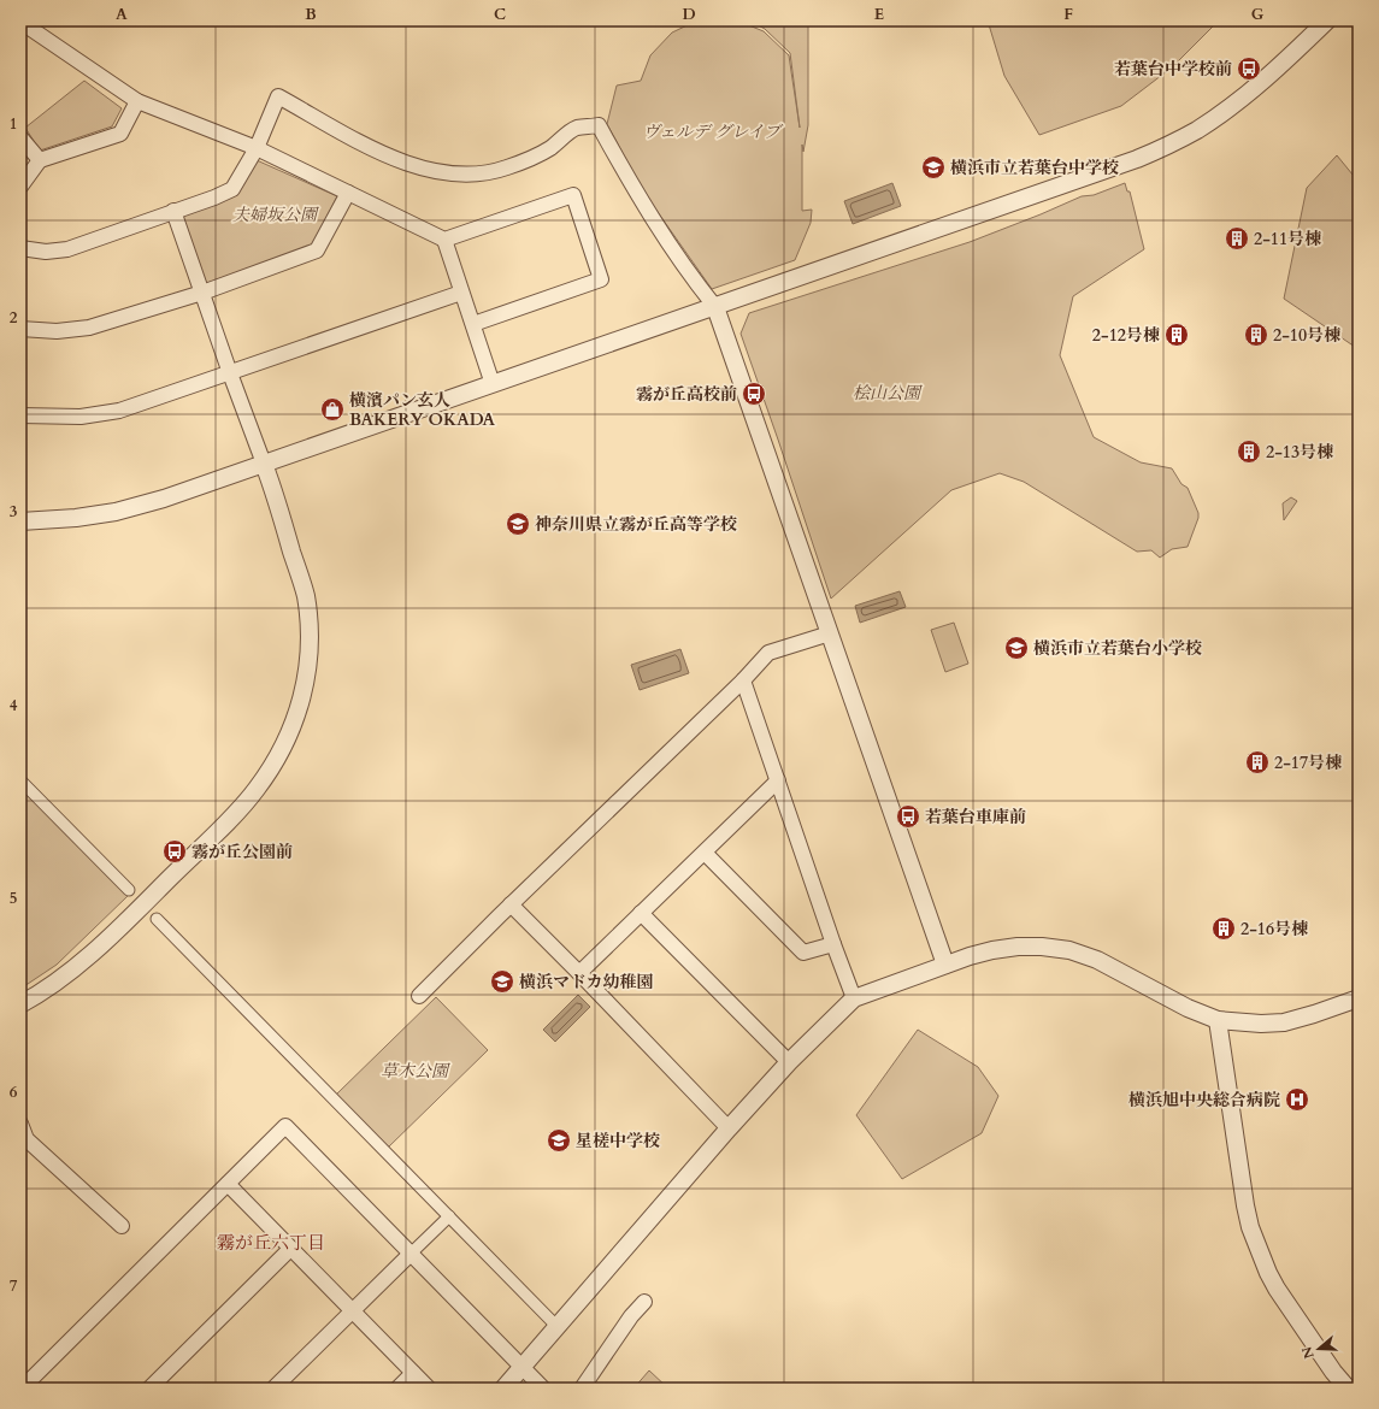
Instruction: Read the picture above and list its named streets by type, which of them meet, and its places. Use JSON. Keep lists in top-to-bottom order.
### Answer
{
  "districts": ["霧が丘六丁目"],
  "parks": [
    "ヴェルデ グレイブ",
    "夫婦坂公園",
    "桧山公園",
    "草木公園"
  ],
  "places": {
    "bus stop": [
      "若葉台中学校前",
      "霧が丘高校前",
      "若葉台車庫前",
      "霧が丘公園前"
    ],
    "school or university": [
      "横浜市立若葉台中学校",
      "神奈川県立霧が丘高等学校",
      "横浜市立若葉台小学校",
      "横浜マドカ幼稚園",
      "星槎中学校"
    ],
    "building": [
      "2-11号棟",
      "2-12号棟",
      "2-10号棟",
      "2-13号棟",
      "2-17号棟",
      "2-16号棟"
    ],
    "shop": ["横濱パン玄人 BAKERY OKADA"],
    "hospital": ["横浜旭中央総合病院"]
  },
  "north": "left",
  "grid": {
    "columns": [
      "A",
      "B",
      "C",
      "D",
      "E",
      "F",
      "G"
    ],
    "rows": [
      "1",
      "2",
      "3",
      "4",
      "5",
      "6",
      "7"
    ]
  }
}
